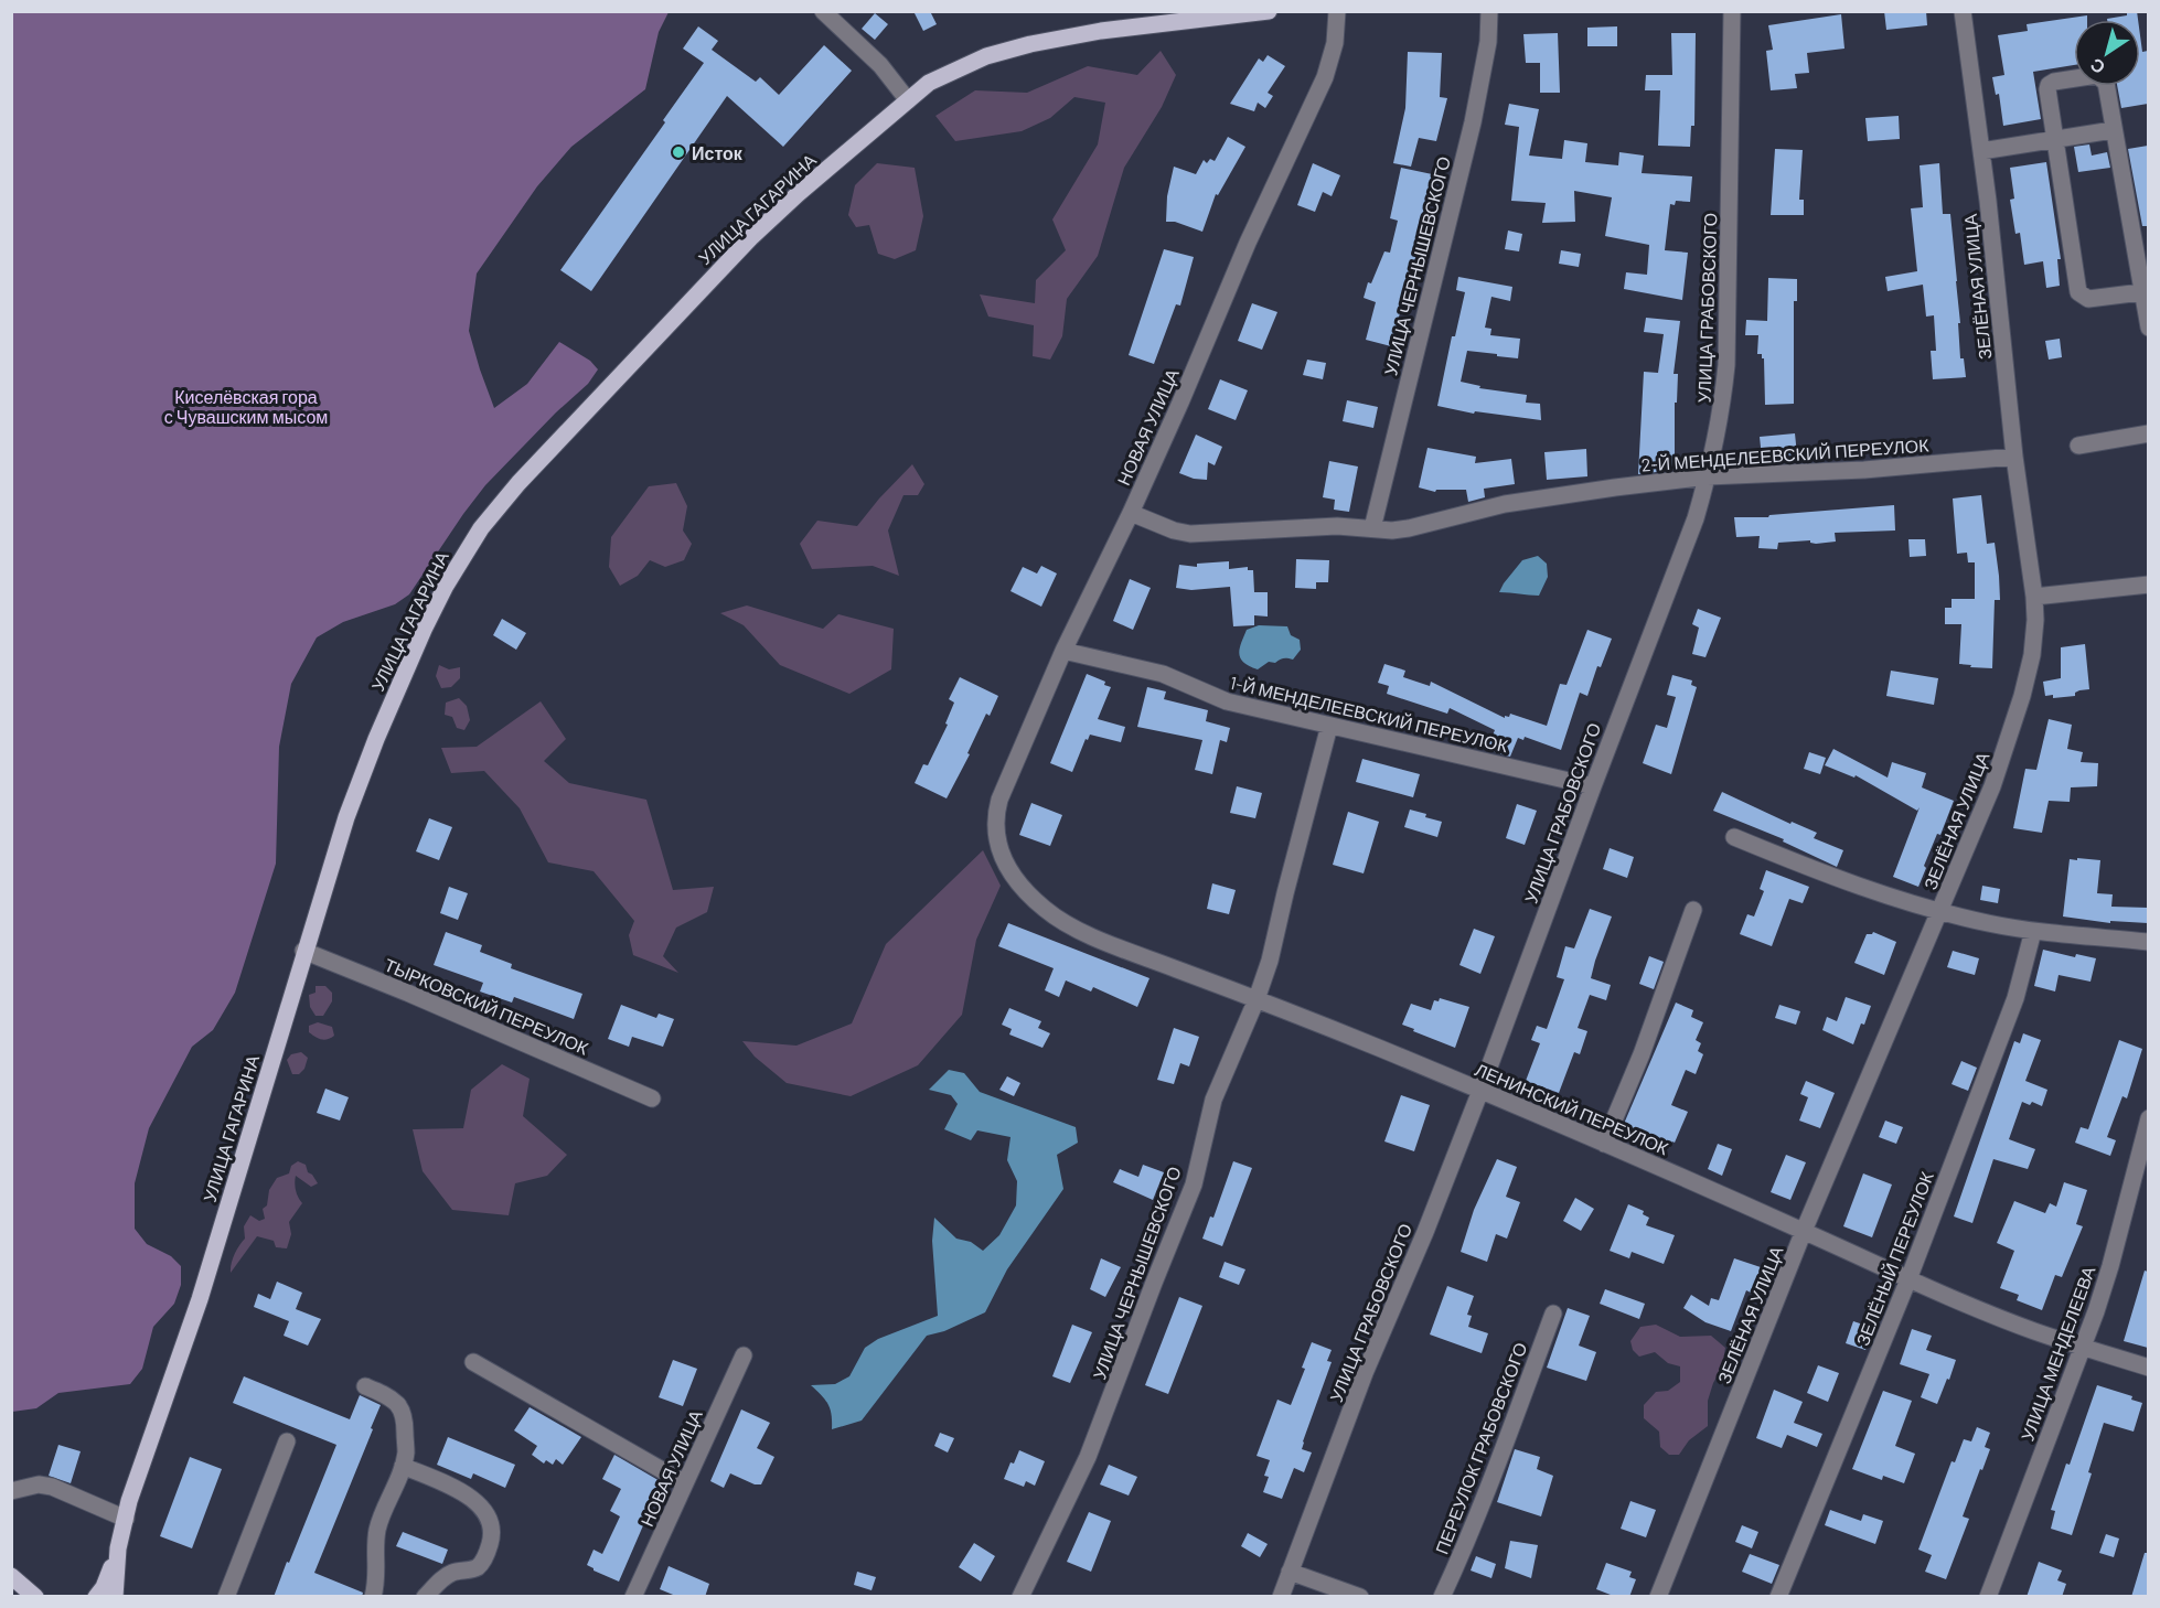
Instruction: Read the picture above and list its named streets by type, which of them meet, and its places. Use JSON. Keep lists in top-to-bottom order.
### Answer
{
  "streets": {
    "main road": ["УЛИЦА ГАГАРИНА"],
    "street": [
      "УЛИЦА ЧЕРНЫШЕВСКОГО",
      "ЗЕЛЁНАЯ УЛИЦА",
      "УЛИЦА ГРАБОВСКОГО",
      "НОВАЯ УЛИЦА",
      "2-Й МЕНДЕЛЕЕВСКИЙ ПЕРЕУЛОК",
      "1-Й МЕНДЕЛЕЕВСКИЙ ПЕРЕУЛОК",
      "ТЫРКОВСКИЙ ПЕРЕУЛОК",
      "ЛЕНИНСКИЙ ПЕРЕУЛОК",
      "ЗЕЛЁНЫЙ ПЕРЕУЛОК",
      "УЛИЦА МЕНДЕЛЕЕВА",
      "ПЕРЕУЛОК ГРАБОВСКОГО"
    ]
  },
  "crossings": [
    ["УЛИЦА ГАГАРИНА", "ТЫРКОВСКИЙ ПЕРЕУЛОК"],
    ["УЛИЦА ЧЕРНЫШЕВСКОГО", "2-Й МЕНДЕЛЕЕВСКИЙ ПЕРЕУЛОК"],
    ["УЛИЦА ЧЕРНЫШЕВСКОГО", "1-Й МЕНДЕЛЕЕВСКИЙ ПЕРЕУЛОК"],
    ["УЛИЦА ЧЕРНЫШЕВСКОГО", "ЛЕНИНСКИЙ ПЕРЕУЛОК"],
    ["ЗЕЛЁНАЯ УЛИЦА", "2-Й МЕНДЕЛЕЕВСКИЙ ПЕРЕУЛОК"],
    ["ЗЕЛЁНАЯ УЛИЦА", "ЛЕНИНСКИЙ ПЕРЕУЛОК"],
    ["УЛИЦА ГРАБОВСКОГО", "2-Й МЕНДЕЛЕЕВСКИЙ ПЕРЕУЛОК"],
    ["УЛИЦА ГРАБОВСКОГО", "1-Й МЕНДЕЛЕЕВСКИЙ ПЕРЕУЛОК"],
    ["УЛИЦА ГРАБОВСКОГО", "ЛЕНИНСКИЙ ПЕРЕУЛОК"],
    ["НОВАЯ УЛИЦА", "2-Й МЕНДЕЛЕЕВСКИЙ ПЕРЕУЛОК"],
    ["НОВАЯ УЛИЦА", "1-Й МЕНДЕЛЕЕВСКИЙ ПЕРЕУЛОК"],
    ["НОВАЯ УЛИЦА", "ЛЕНИНСКИЙ ПЕРЕУЛОК"],
    ["ЛЕНИНСКИЙ ПЕРЕУЛОК", "ЗЕЛЁНЫЙ ПЕРЕУЛОК"],
    ["ЛЕНИНСКИЙ ПЕРЕУЛОК", "УЛИЦА МЕНДЕЛЕЕВА"]
  ],
  "parks": ["Киселёвская гора с Чувашским мысом"],
  "places": ["Исток"],
  "north": "bottom left"
}
